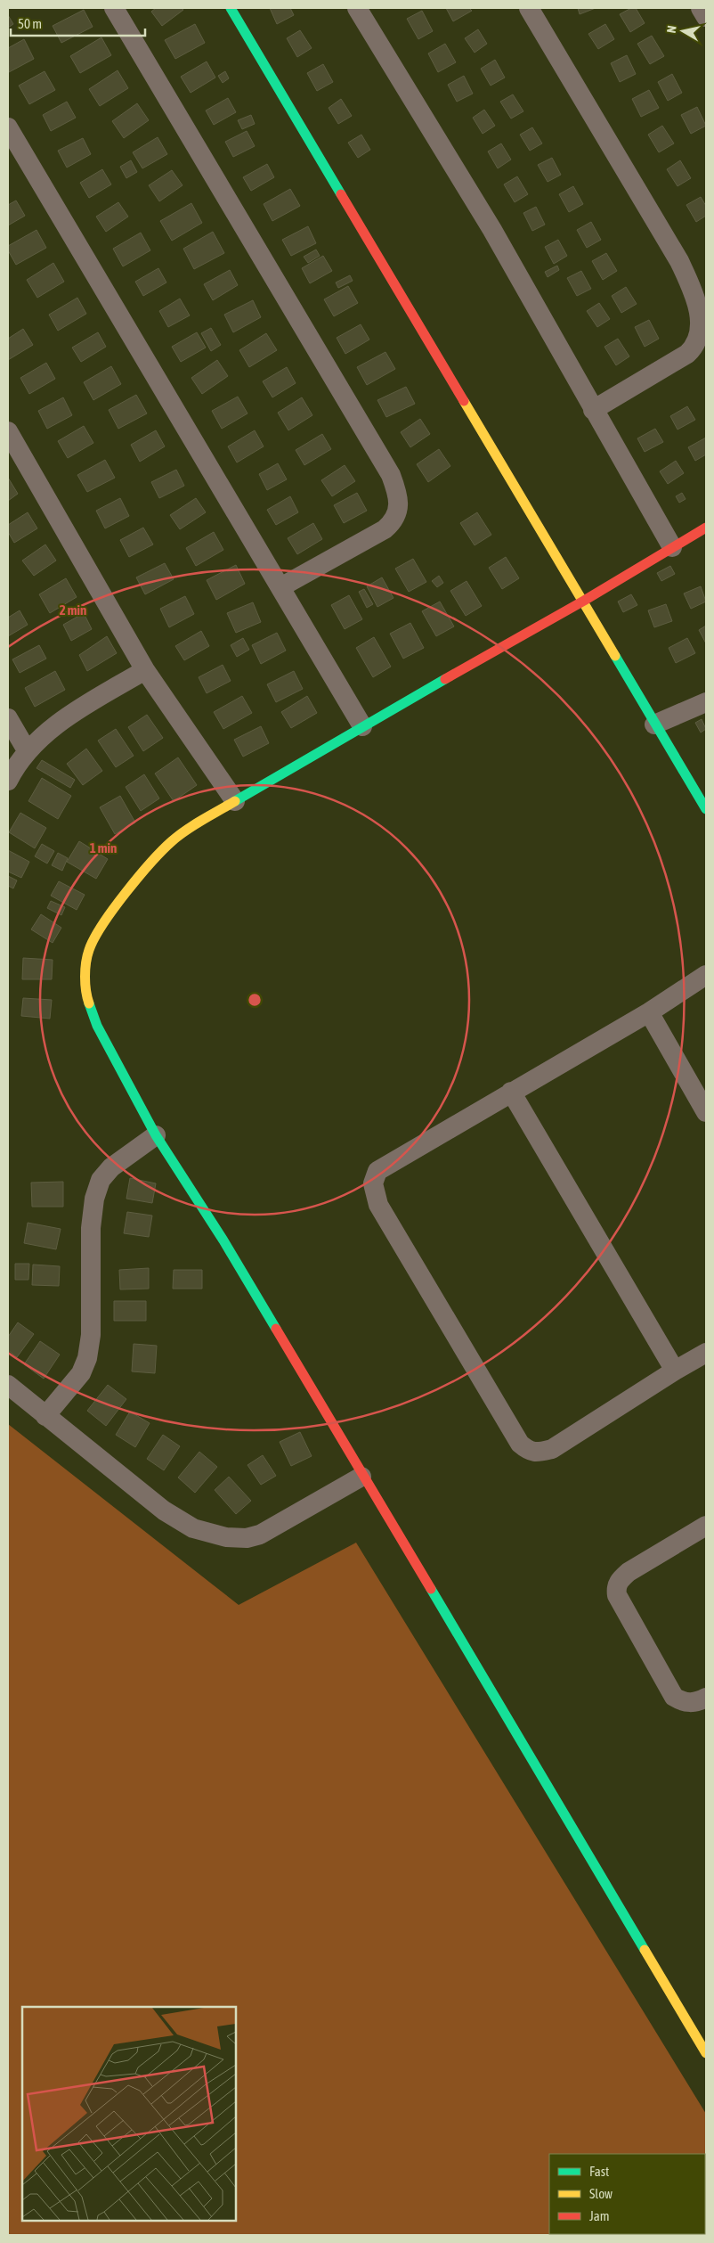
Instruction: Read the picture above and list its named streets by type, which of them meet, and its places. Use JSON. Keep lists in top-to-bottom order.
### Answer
{
  "legend": ["Fast", "Slow", "Jam"],
  "scale_bar": "50 m",
  "north": "left",
  "rings": ["2 min", "1 min"]
}
